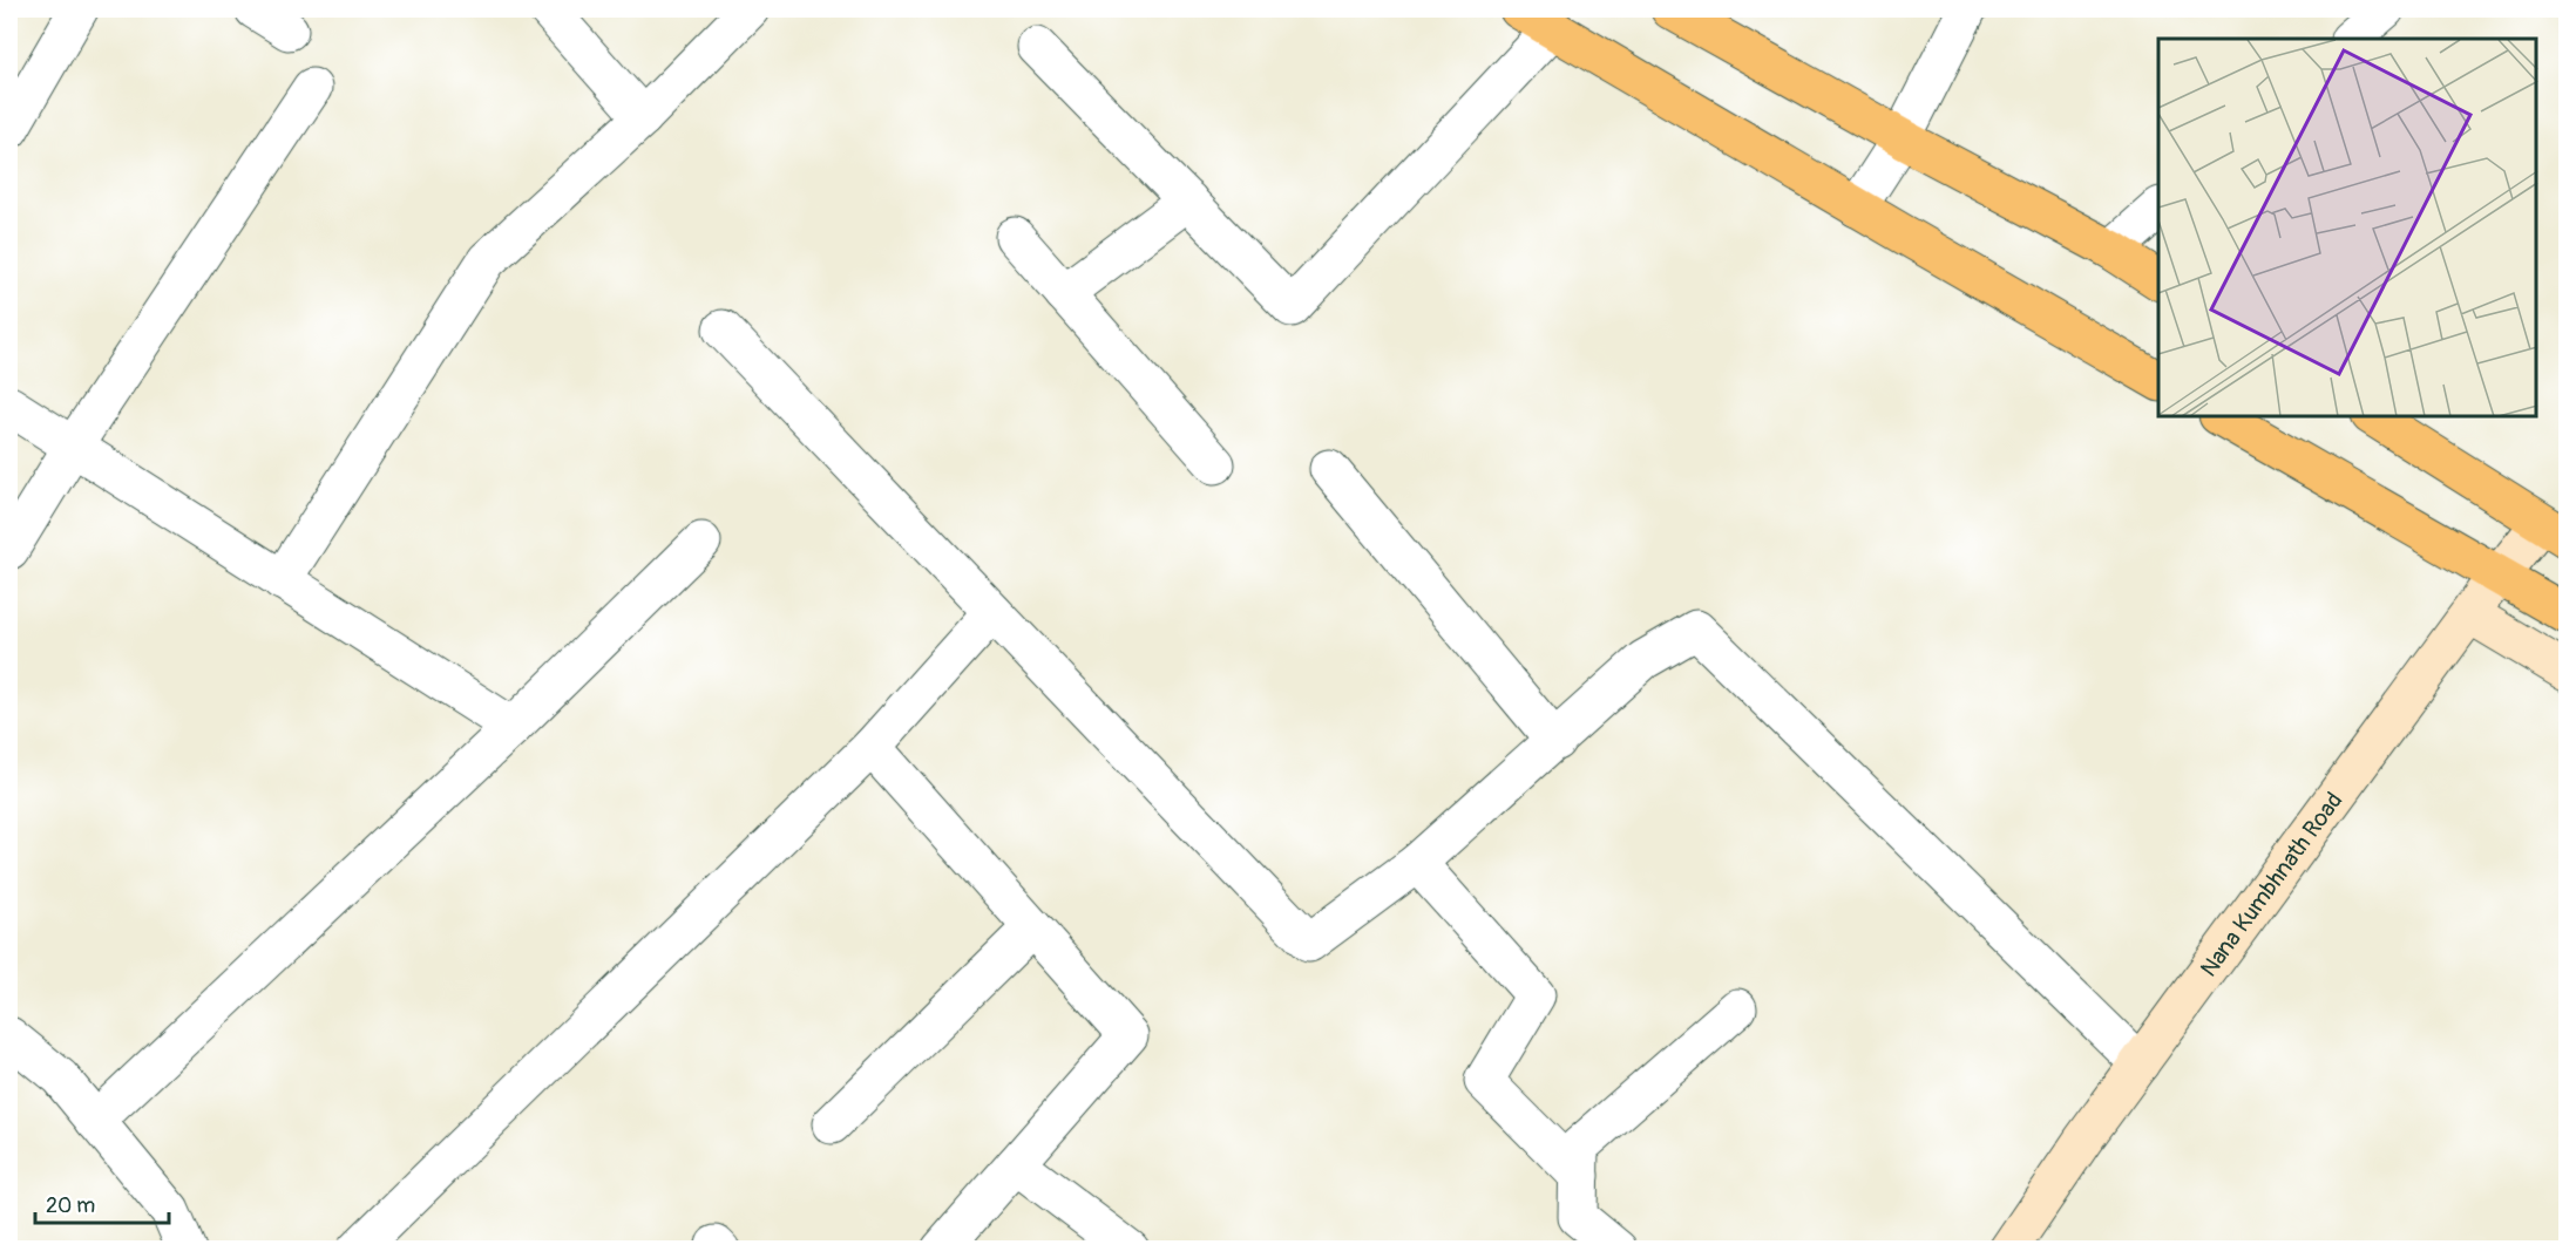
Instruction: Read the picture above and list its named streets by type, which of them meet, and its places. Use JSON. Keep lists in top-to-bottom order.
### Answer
{
  "streets": {
    "main road": ["Nana Kumbhnath Road"]
  },
  "scale_bar": "20 m"
}
